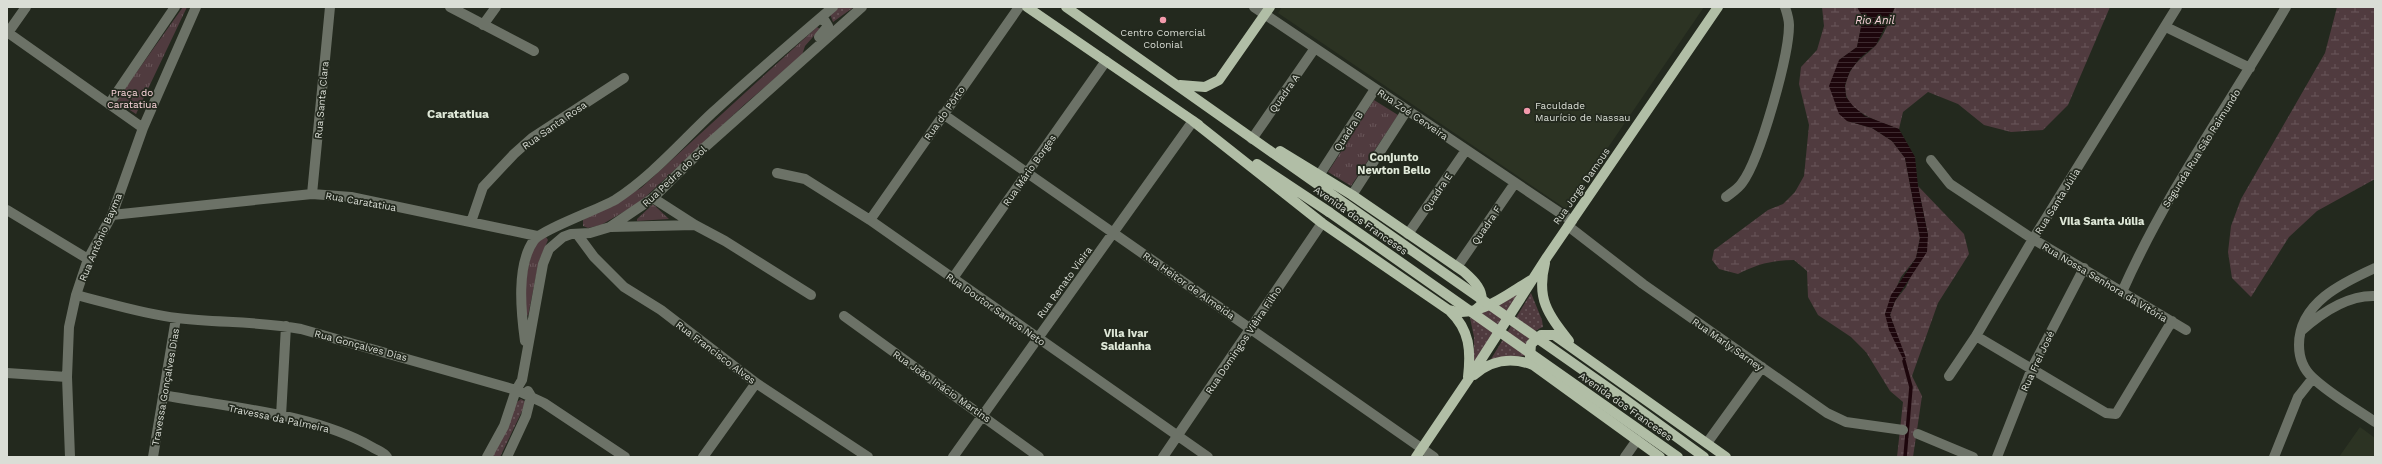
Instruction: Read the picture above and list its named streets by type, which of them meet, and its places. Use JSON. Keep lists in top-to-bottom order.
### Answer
{
  "streets": {
    "main road": ["Rua Jorge Damous", "Avenida dos Franceses"],
    "street": [
      "Quadra A",
      "Rua Santa Clara",
      "Rua do Pôrto",
      "Rua Zoé Cerveira",
      "Rua Santa Rosa",
      "Quadra B",
      "Segunda Rua São Raimundo",
      "Rua Mário Borges",
      "Rua Pedra do Sol",
      "Quadra E",
      "Rua Caratatiua",
      "Rua Santa Júlia",
      "Quadra F",
      "Rua Antônio Bayma",
      "Rua Renato Vieira",
      "Rua Nossa Senhora da Vitória",
      "Rua Heitor de Almeida",
      "Rua Doutor Santos Neto",
      "Rua Domingos Viêira Filho",
      "Rua Marly Sarney",
      "Rua Gonçalves Dias",
      "Rua Francisco Alves",
      "Rua Frei José",
      "Rua João Inácio Martins",
      "Travessa Gonçalves Dias",
      "Travessa da Palmeira"
    ]
  },
  "crossings": [
    ["Quadra A", "Rua Zoé Cerveira"],
    ["Quadra A", "Avenida dos Franceses"],
    ["Rua Santa Clara", "Rua Caratatiua"],
    ["Rua do Pôrto", "Rua Heitor de Almeida"],
    ["Rua do Pôrto", "Rua Doutor Santos Neto"],
    ["Rua Zoé Cerveira", "Quadra B"],
    ["Rua Zoé Cerveira", "Rua Jorge Damous"],
    ["Rua Zoé Cerveira", "Quadra E"],
    ["Rua Zoé Cerveira", "Quadra F"],
    ["Rua Zoé Cerveira", "Rua Marly Sarney"],
    ["Rua Santa Rosa", "Rua Caratatiua"],
    ["Segunda Rua São Raimundo", "Rua Nossa Senhora da Vitória"],
    ["Rua Mário Borges", "Avenida dos Franceses"],
    ["Rua Mário Borges", "Rua Heitor de Almeida"],
    ["Rua Mário Borges", "Rua Doutor Santos Neto"],
    ["Rua Pedra do Sol", "Rua Caratatiua"],
    ["Rua Pedra do Sol", "Rua Francisco Alves"],
    ["Rua Jorge Damous", "Rua Heitor de Almeida"],
    ["Rua Jorge Damous", "Rua Marly Sarney"],
    ["Rua Caratatiua", "Rua Antônio Bayma"],
    ["Rua Santa Júlia", "Rua Nossa Senhora da Vitória"],
    ["Avenida dos Franceses", "Rua Renato Vieira"],
    ["Rua Antônio Bayma", "Rua Gonçalves Dias"],
    ["Rua Renato Vieira", "Rua Heitor de Almeida"],
    ["Rua Renato Vieira", "Rua Doutor Santos Neto"],
    ["Rua Renato Vieira", "Rua João Inácio Martins"],
    ["Rua Nossa Senhora da Vitória", "Rua Frei José"],
    ["Rua Heitor de Almeida", "Rua Domingos Viêira Filho"],
    ["Rua Doutor Santos Neto", "Rua Domingos Viêira Filho"],
    ["Rua Gonçalves Dias", "Travessa Gonçalves Dias"],
    ["Travessa Gonçalves Dias", "Travessa da Palmeira"]
  ],
  "districts": [
    "Caratatiua",
    "Conjunto Newton Bello",
    "Vila Santa Júlia",
    "Vila Ivar Saldanha"
  ],
  "water": ["Rio Anil"],
  "parks": ["Praça do Caratatiua"],
  "places": ["Centro Comercial Colonial", "Faculdade Maurício de Nassau"]
}
